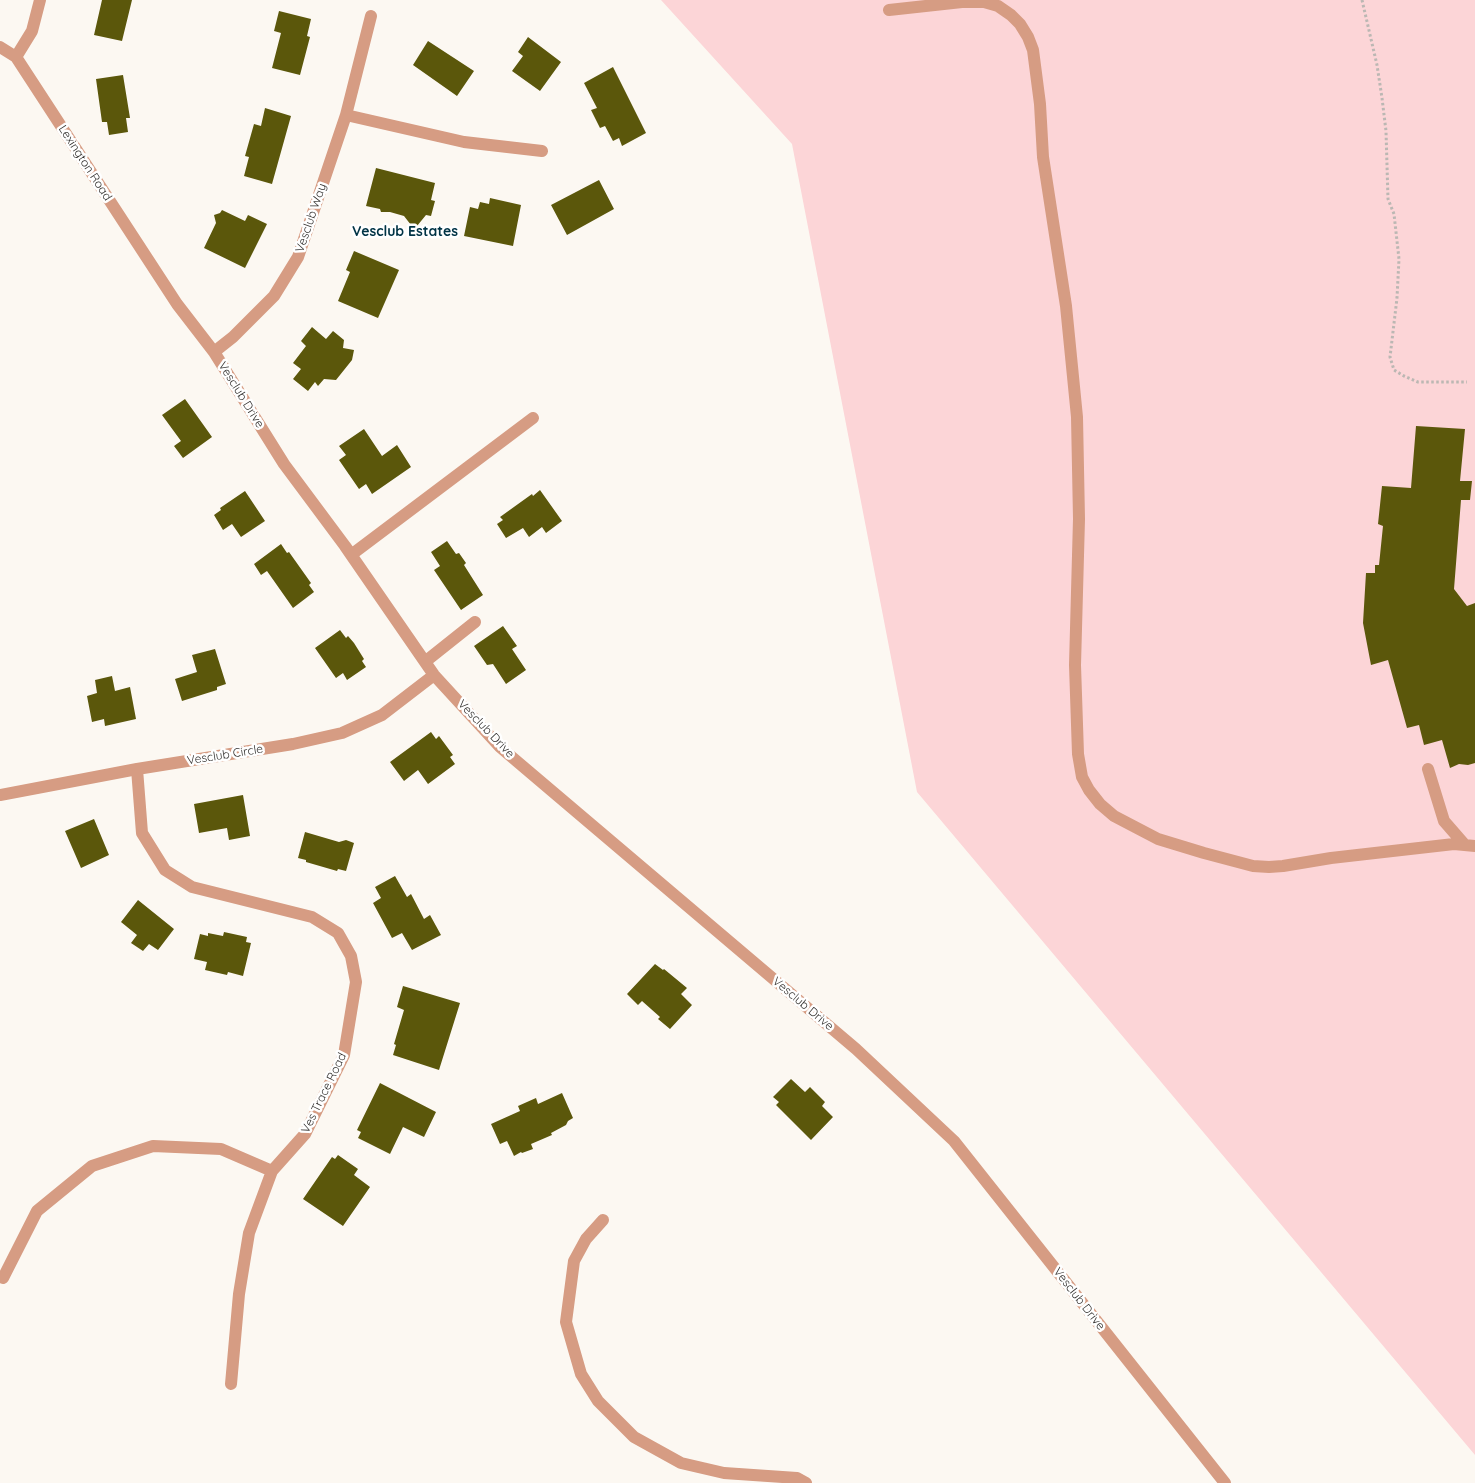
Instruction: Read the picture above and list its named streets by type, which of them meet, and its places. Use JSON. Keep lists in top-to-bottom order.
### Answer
{
  "streets": {
    "street": [
      "Lexington Road",
      "Vesclub Way",
      "Vesclub Drive",
      "Vesclub Circle",
      "Ves Trace Road"
    ]
  },
  "crossings": [
    ["Lexington Road", "Vesclub Drive"],
    ["Vesclub Way", "Vesclub Drive"],
    ["Vesclub Drive", "Vesclub Circle"],
    ["Vesclub Circle", "Ves Trace Road"]
  ],
  "districts": ["Vesclub Estates"]
}
